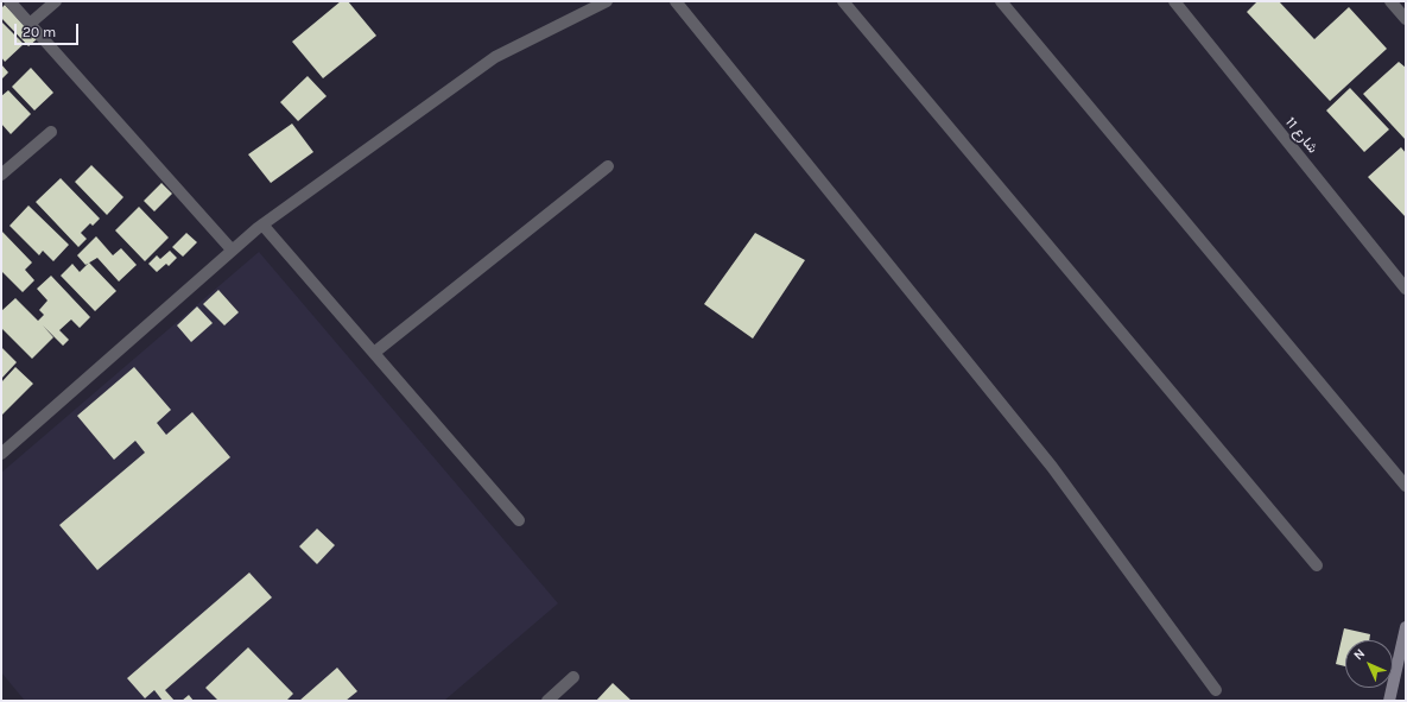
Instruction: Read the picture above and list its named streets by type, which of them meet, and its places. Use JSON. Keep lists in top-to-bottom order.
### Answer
{
  "streets": {
    "street": ["شارع 11"]
  },
  "scale_bar": "20 m",
  "north": "top left"
}
